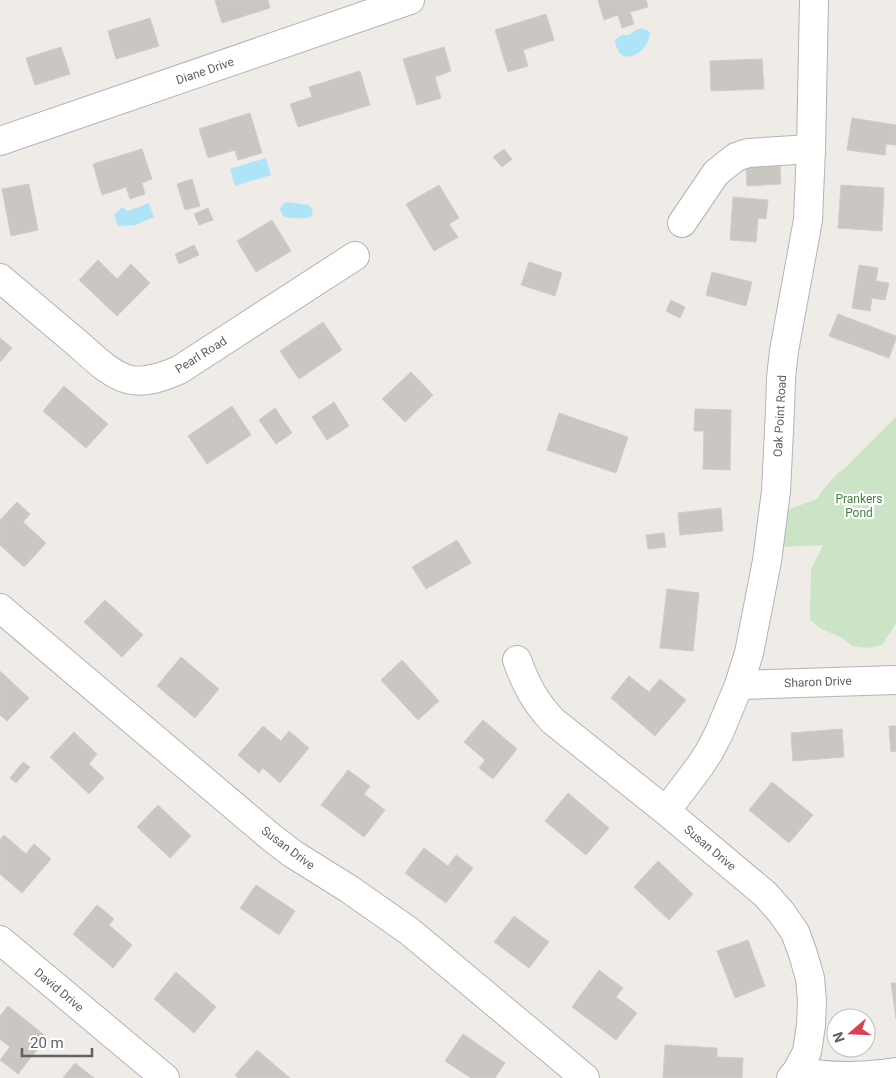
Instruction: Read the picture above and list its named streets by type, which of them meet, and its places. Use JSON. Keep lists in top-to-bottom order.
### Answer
{
  "streets": {
    "street": [
      "Diane Drive",
      "Pearl Road",
      "Oak Point Road",
      "Sharon Drive",
      "Susan Drive",
      "David Drive"
    ]
  },
  "crossings": [
    ["Oak Point Road", "Sharon Drive"],
    ["Oak Point Road", "Susan Drive"]
  ],
  "parks": ["Prankers Pond"],
  "scale_bar": "20 m",
  "north": "left"
}
